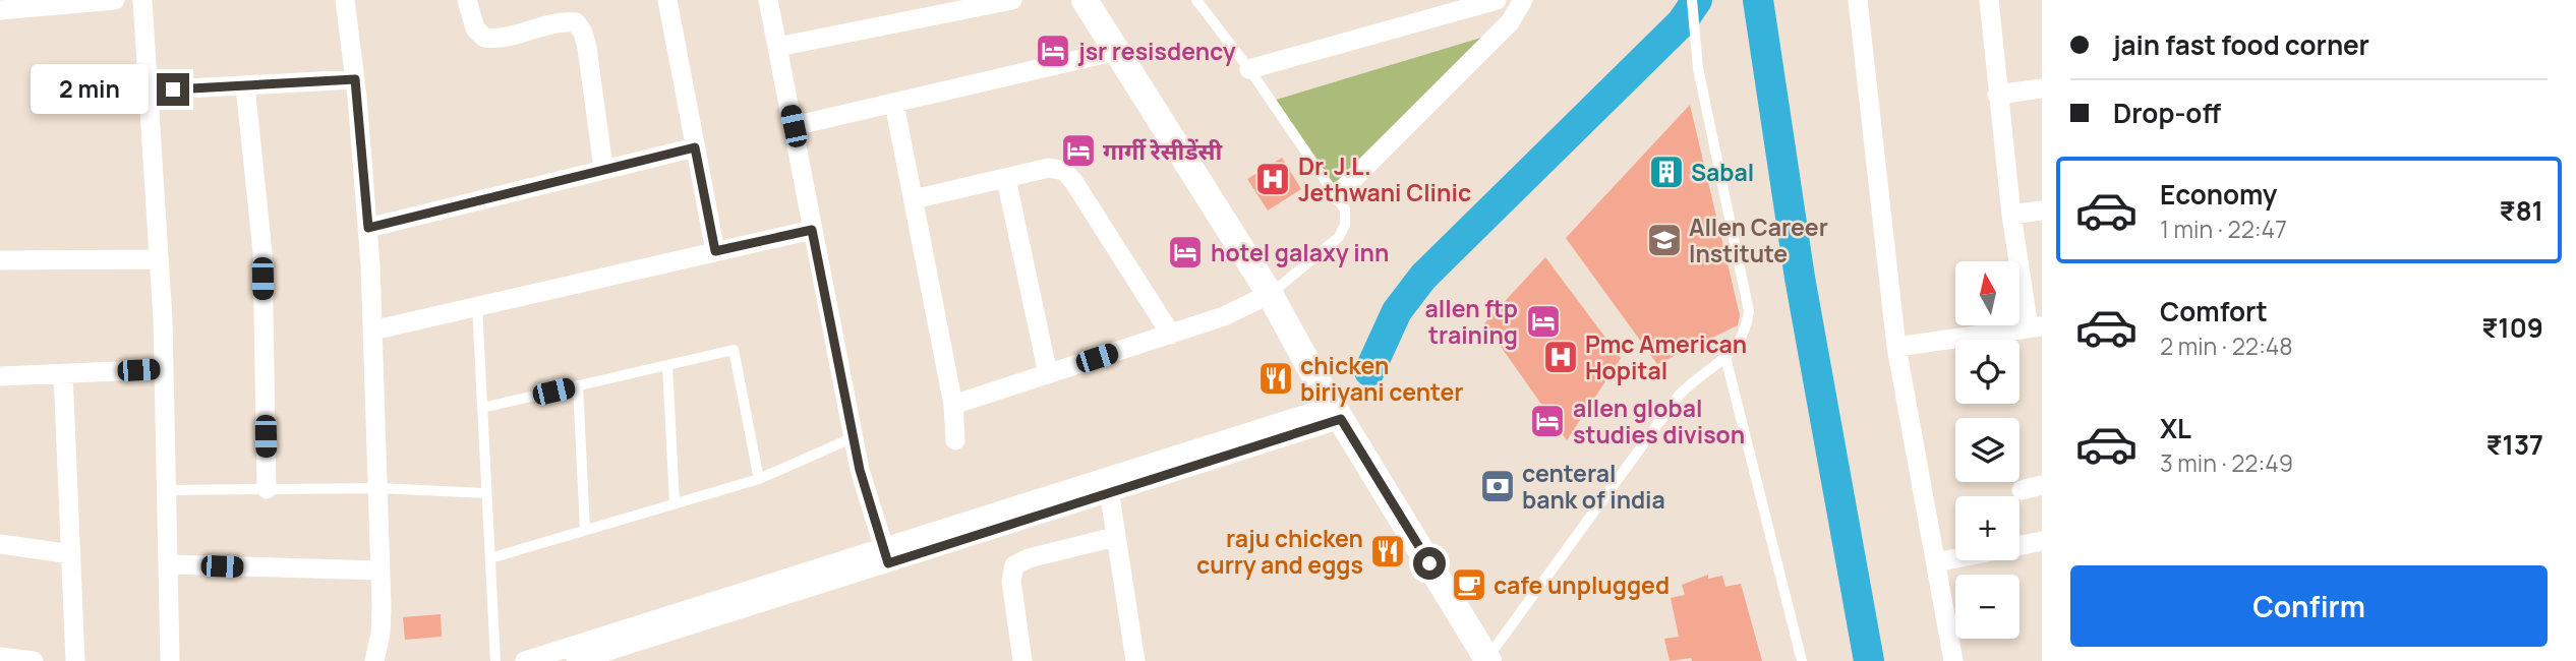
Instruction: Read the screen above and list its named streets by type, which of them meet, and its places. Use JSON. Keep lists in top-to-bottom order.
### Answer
{
  "places": {
    "hotel": [
      "jsr resisdency",
      "गार्गी रेसीडेंसी",
      "hotel galaxy inn",
      "allen ftp training",
      "allen global studies divison"
    ],
    "building": ["Sabal"],
    "hospital": ["Dr. J.L. Jethwani Clinic", "Pmc American Hopital"],
    "school or university": ["Allen Career Institute"],
    "restaurant": ["chicken biriyani center", "raju chicken curry and eggs"],
    "bank": ["centeral bank of india"],
    "cafe": ["cafe unplugged"]
  },
  "north": "top",
  "page": {
    "banner": ["jain fast food corner", "Drop-off"],
    "bubble": "2 min",
    "list": [
      {
        "name": "Economy",
        "note": "1 min · 22:47",
        "value": "₹81"
      },
      {
        "name": "Comfort",
        "note": "2 min · 22:48",
        "value": "₹109"
      },
      {
        "name": "XL",
        "note": "3 min · 22:49",
        "value": "₹137"
      }
    ],
    "map_buttons": ["+", "−"],
    "buttons": "Confirm"
  }
}
